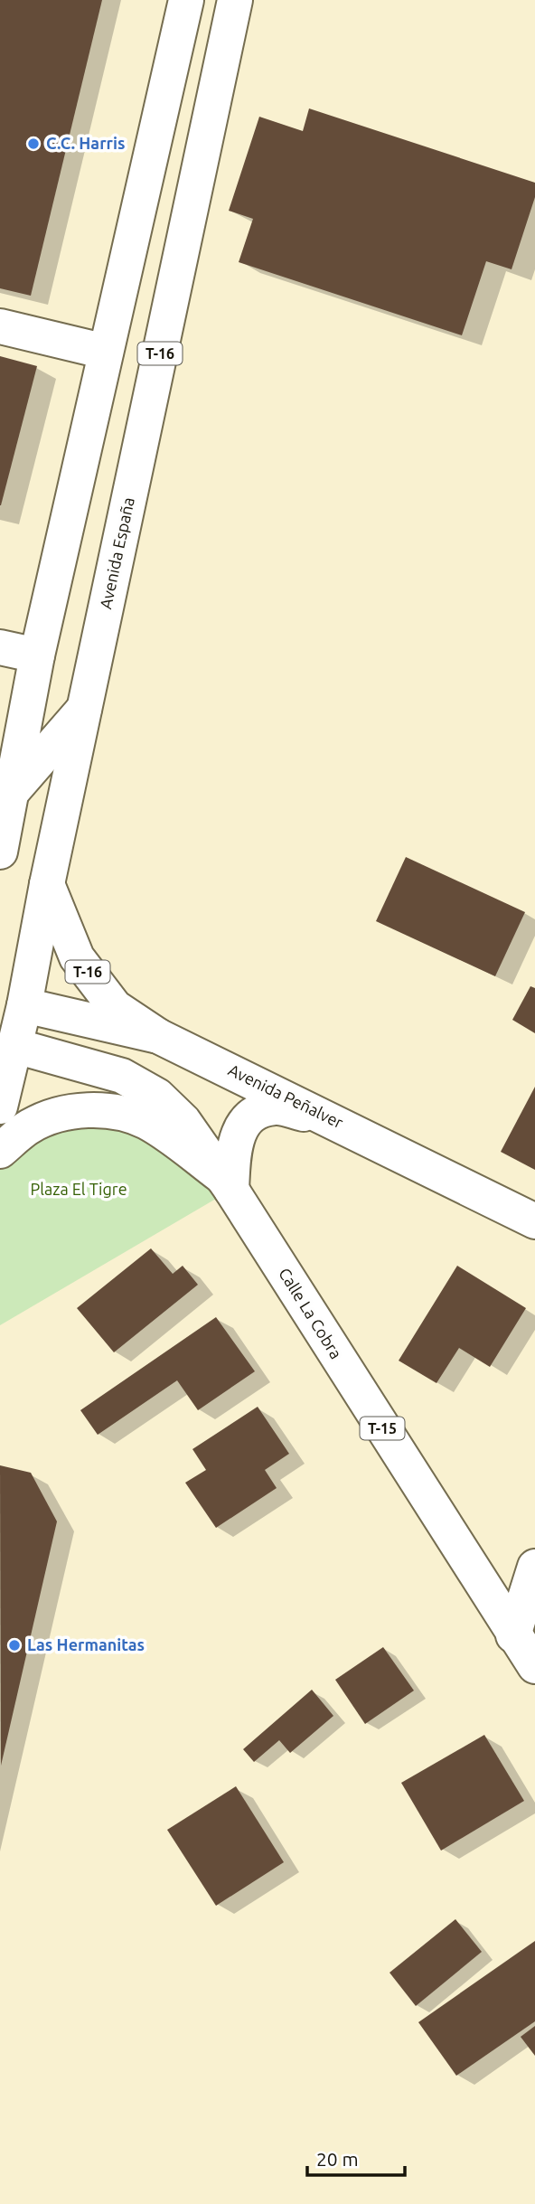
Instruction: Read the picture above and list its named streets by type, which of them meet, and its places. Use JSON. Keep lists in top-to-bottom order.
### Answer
{
  "streets": {
    "main road": [
      "T-16",
      "Avenida España",
      "Avenida Peñalver",
      "Calle La Cobra",
      "T-15"
    ]
  },
  "crossings": [
    ["T-16", "Avenida España"],
    ["T-16", "Avenida Peñalver"],
    ["Avenida España", "Avenida Peñalver"],
    ["Avenida España", "Calle La Cobra"],
    ["Calle La Cobra", "T-15"]
  ],
  "parks": ["Plaza El Tigre"],
  "places": ["C.C. Harris", "Las Hermanitas"],
  "scale_bar": "20 m"
}
